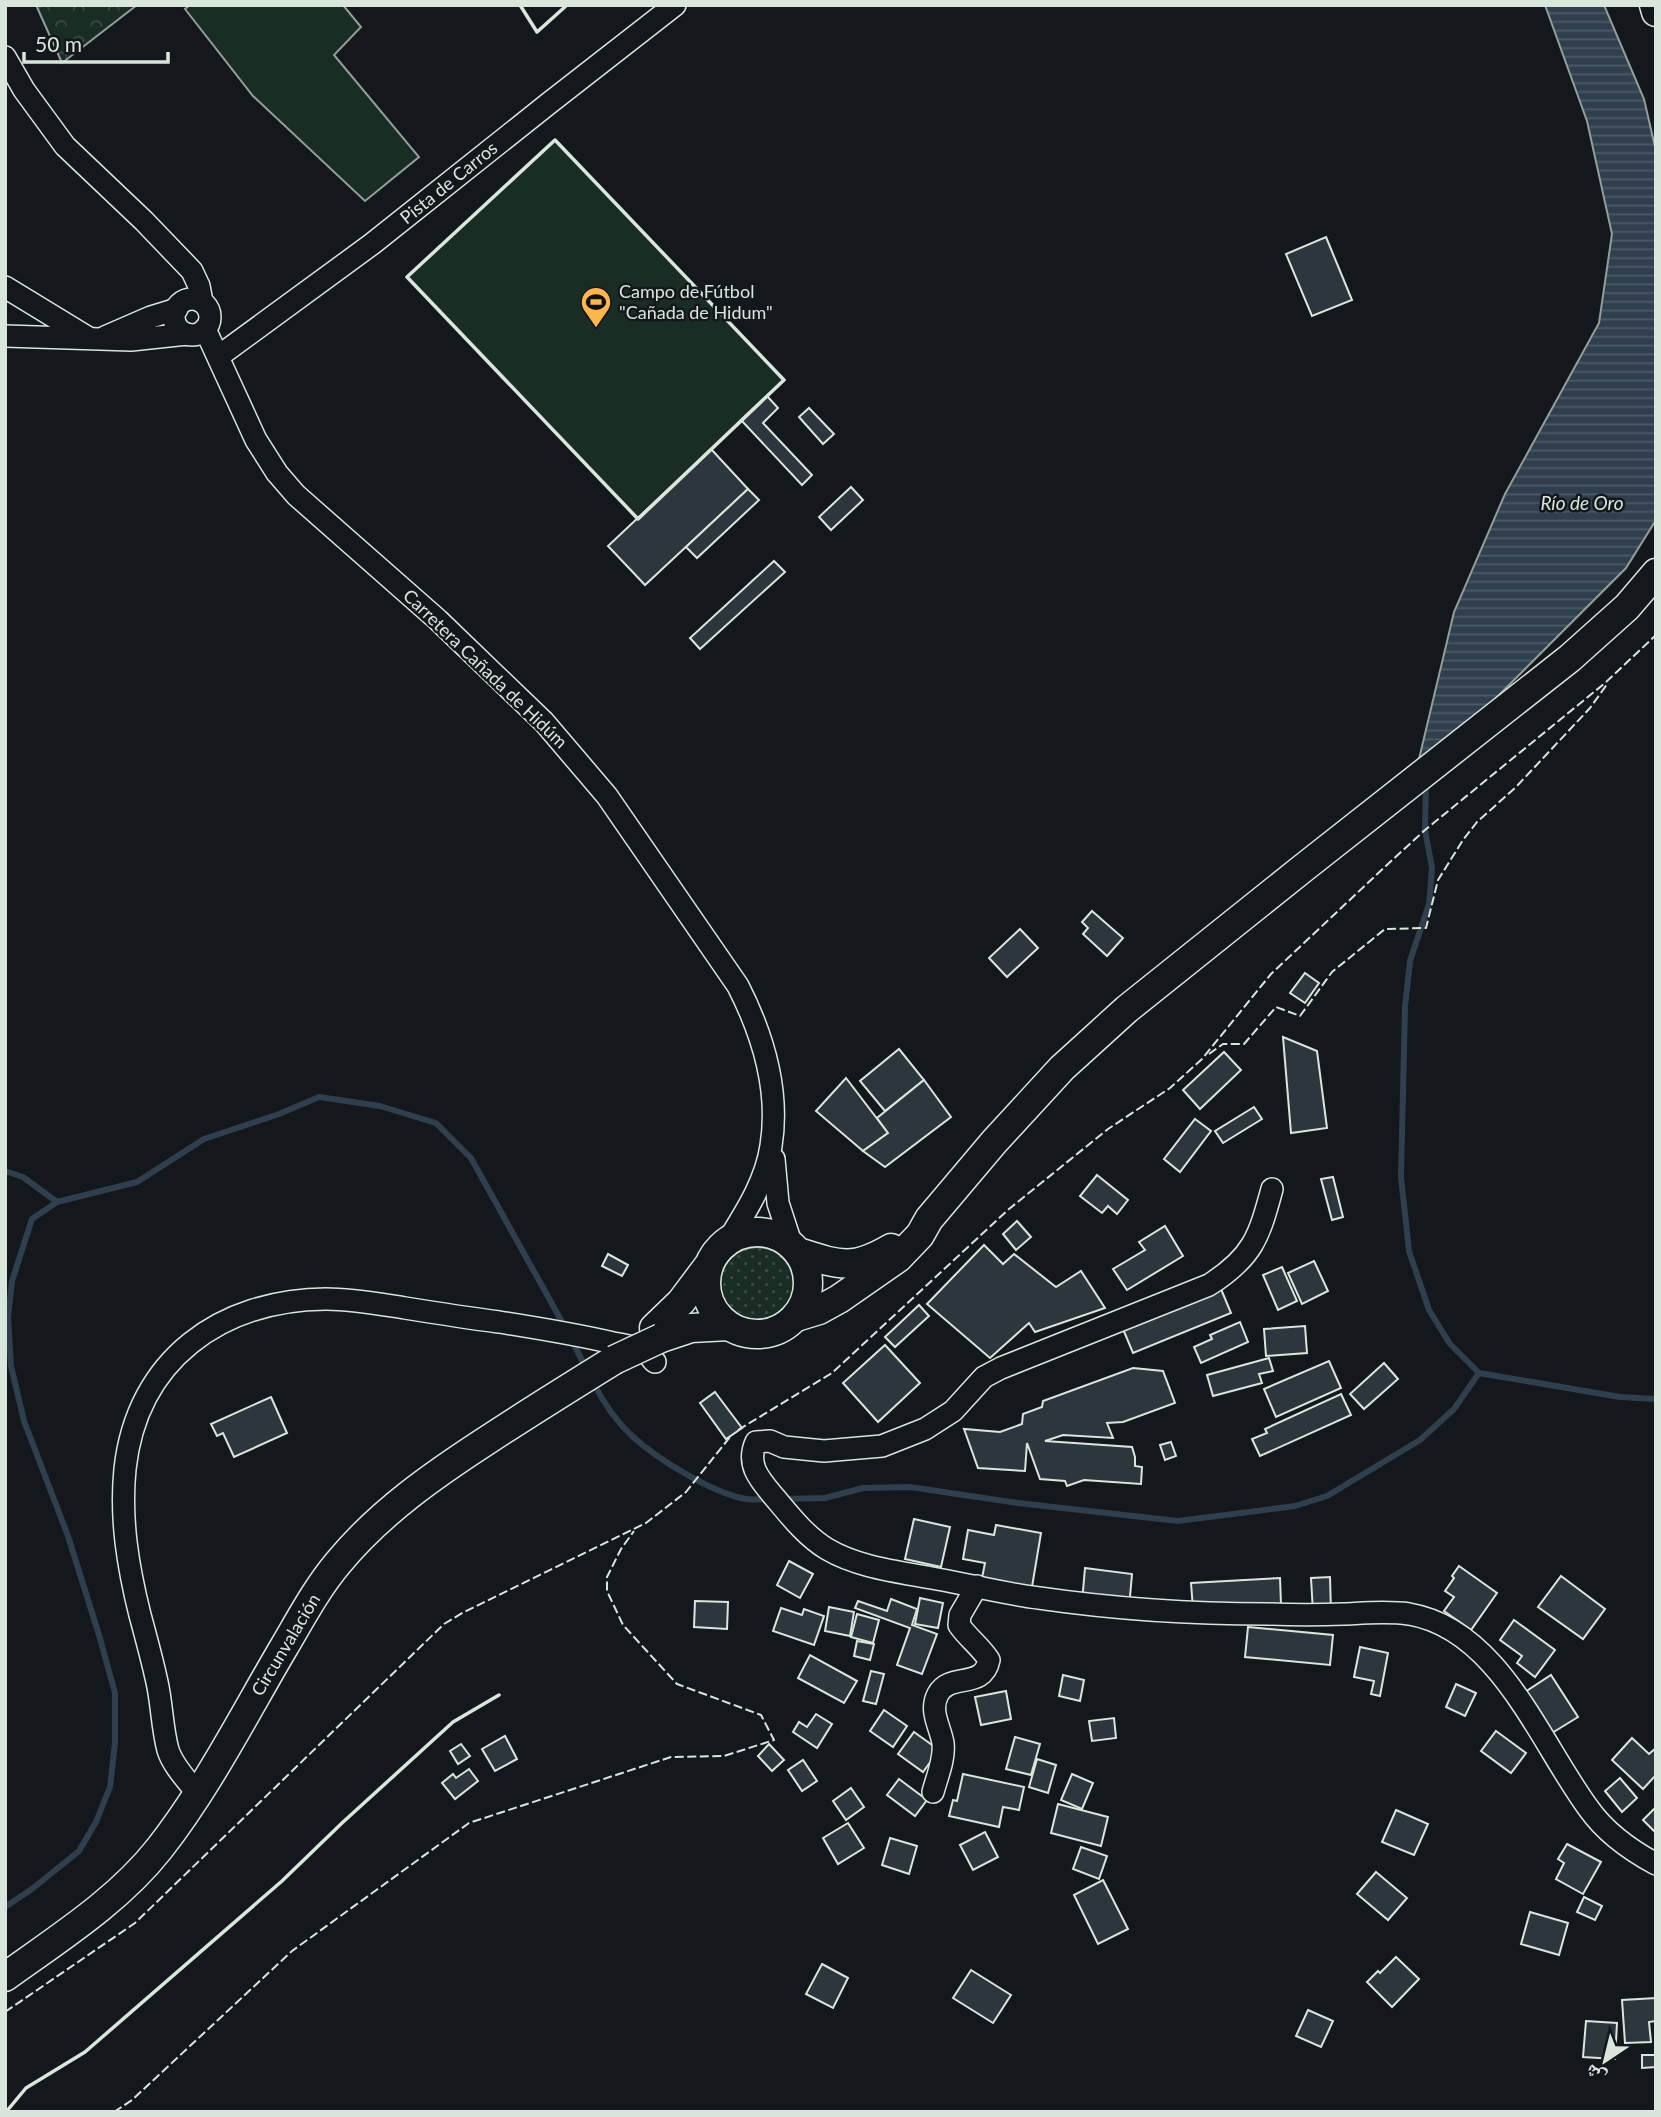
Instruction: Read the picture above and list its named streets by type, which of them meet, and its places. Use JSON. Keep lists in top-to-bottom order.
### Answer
{
  "streets": {
    "main road": ["Circunvalación"],
    "street": ["Pista de Carros", "Carretera Cañada de Hidúm"]
  },
  "crossings": [
    ["Pista de Carros", "Carretera Cañada de Hidúm"]
  ],
  "water": ["Río de Oro"],
  "places": {
    "sports": ["Campo de Fútbol \"Cañada de Hidum\""]
  },
  "scale_bar": "50 m",
  "north": "bottom left"
}
